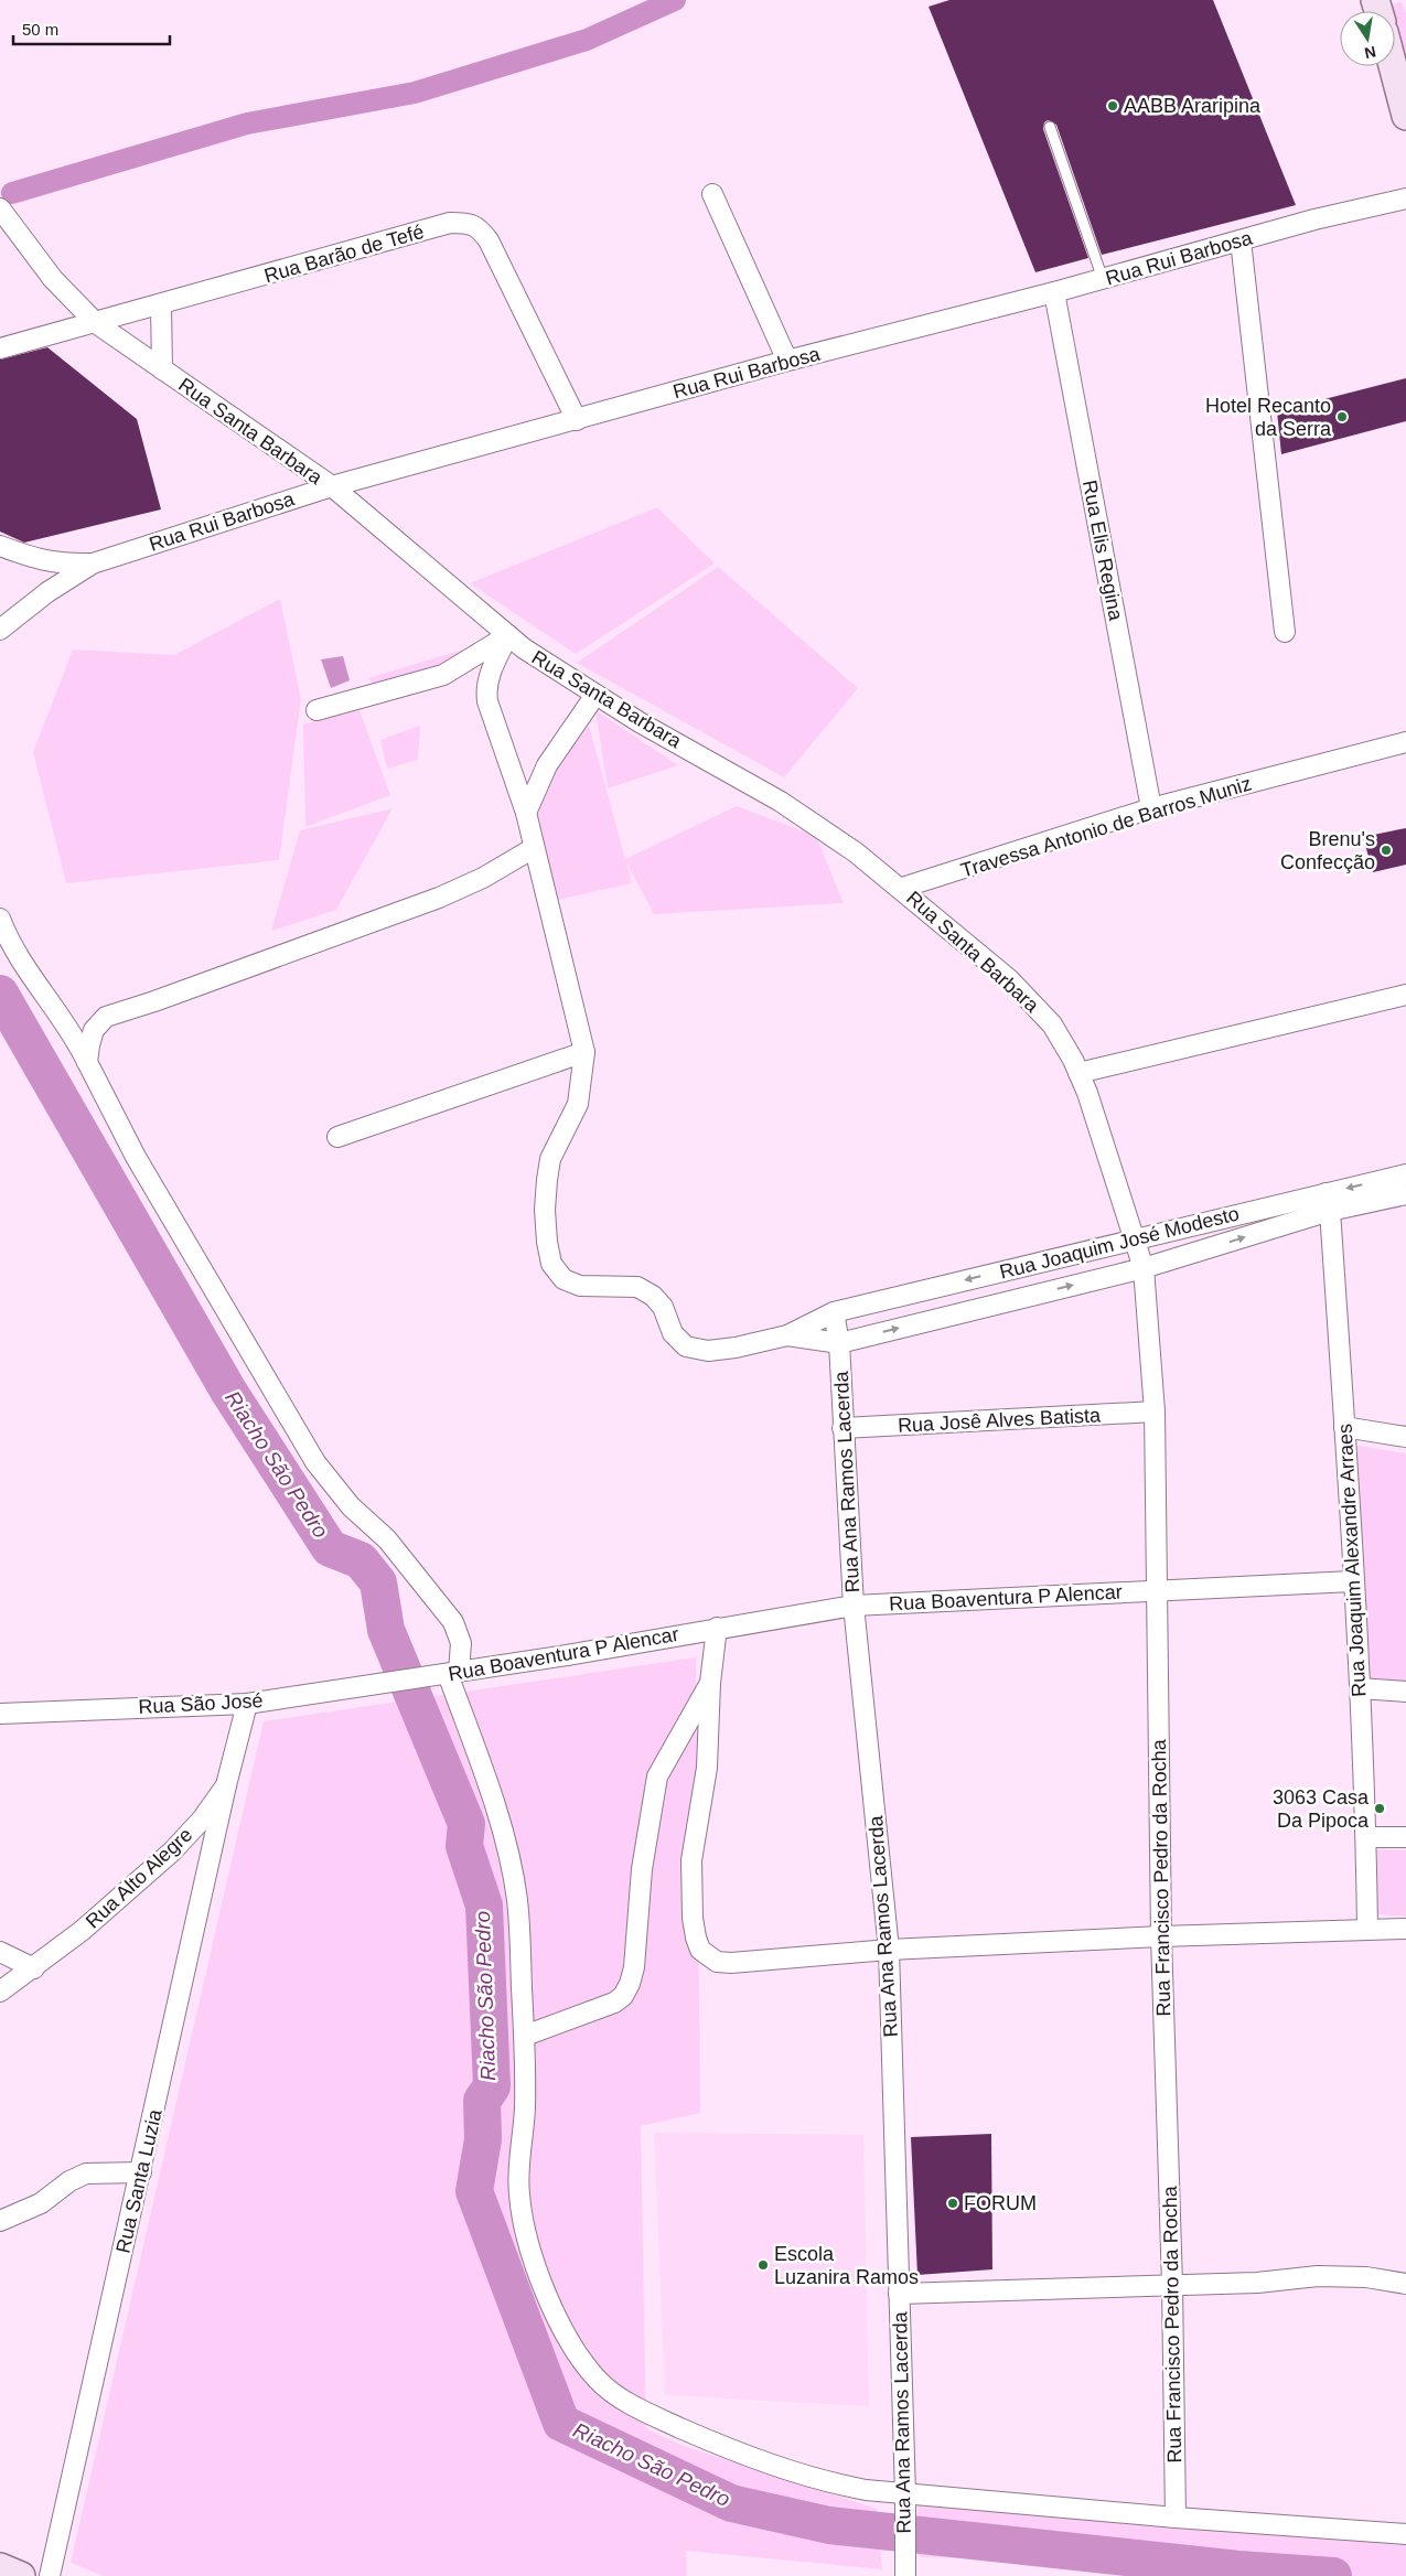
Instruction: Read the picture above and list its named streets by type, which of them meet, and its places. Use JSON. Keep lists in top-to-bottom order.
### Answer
{
  "streets": {
    "street": [
      "Rua Barão de Tefé",
      "Rua Rui Barbosa",
      "Rua Santa Barbara",
      "Rua Elis Regina",
      "Travessa Antonio de Barros Muniz",
      "Rua Joaquim José Modesto",
      "Rua Josê Alves Batista",
      "Rua Ana Ramos Lacerda",
      "Rua Joaquim Alexandre Arraes",
      "Rua Boaventura P Alencar",
      "Rua São José",
      "Rua Alto Alegre",
      "Rua Francisco Pedro da Rocha",
      "Rua Santa Luzia"
    ]
  },
  "crossings": [
    ["Rua Barão de Tefé", "Rua Rui Barbosa"],
    ["Rua Barão de Tefé", "Rua Santa Barbara"],
    ["Rua Rui Barbosa", "Rua Santa Barbara"],
    ["Rua Rui Barbosa", "Rua Elis Regina"],
    ["Rua Santa Barbara", "Travessa Antonio de Barros Muniz"],
    ["Rua Santa Barbara", "Rua Joaquim José Modesto"],
    ["Rua Santa Barbara", "Rua Francisco Pedro da Rocha"],
    ["Rua Elis Regina", "Travessa Antonio de Barros Muniz"],
    ["Rua Joaquim José Modesto", "Rua Ana Ramos Lacerda"],
    ["Rua Joaquim José Modesto", "Rua Joaquim Alexandre Arraes"],
    ["Rua Joaquim José Modesto", "Rua Francisco Pedro da Rocha"],
    ["Rua Josê Alves Batista", "Rua Ana Ramos Lacerda"],
    ["Rua Josê Alves Batista", "Rua Francisco Pedro da Rocha"],
    ["Rua Ana Ramos Lacerda", "Rua Boaventura P Alencar"],
    ["Rua Joaquim Alexandre Arraes", "Rua Boaventura P Alencar"],
    ["Rua Boaventura P Alencar", "Rua São José"],
    ["Rua Boaventura P Alencar", "Rua Francisco Pedro da Rocha"],
    ["Rua São José", "Rua Alto Alegre"],
    ["Rua Alto Alegre", "Rua Santa Luzia"]
  ],
  "water": ["Riacho São Pedro"],
  "places": [
    "AABB Araripina",
    "Hotel Recanto da Serra",
    "Brenu's Confecção",
    "3063 Casa Da Pipoca",
    "FORUM",
    "Escola Luzanira Ramos"
  ],
  "scale_bar": "50 m",
  "north": "bottom"
}
